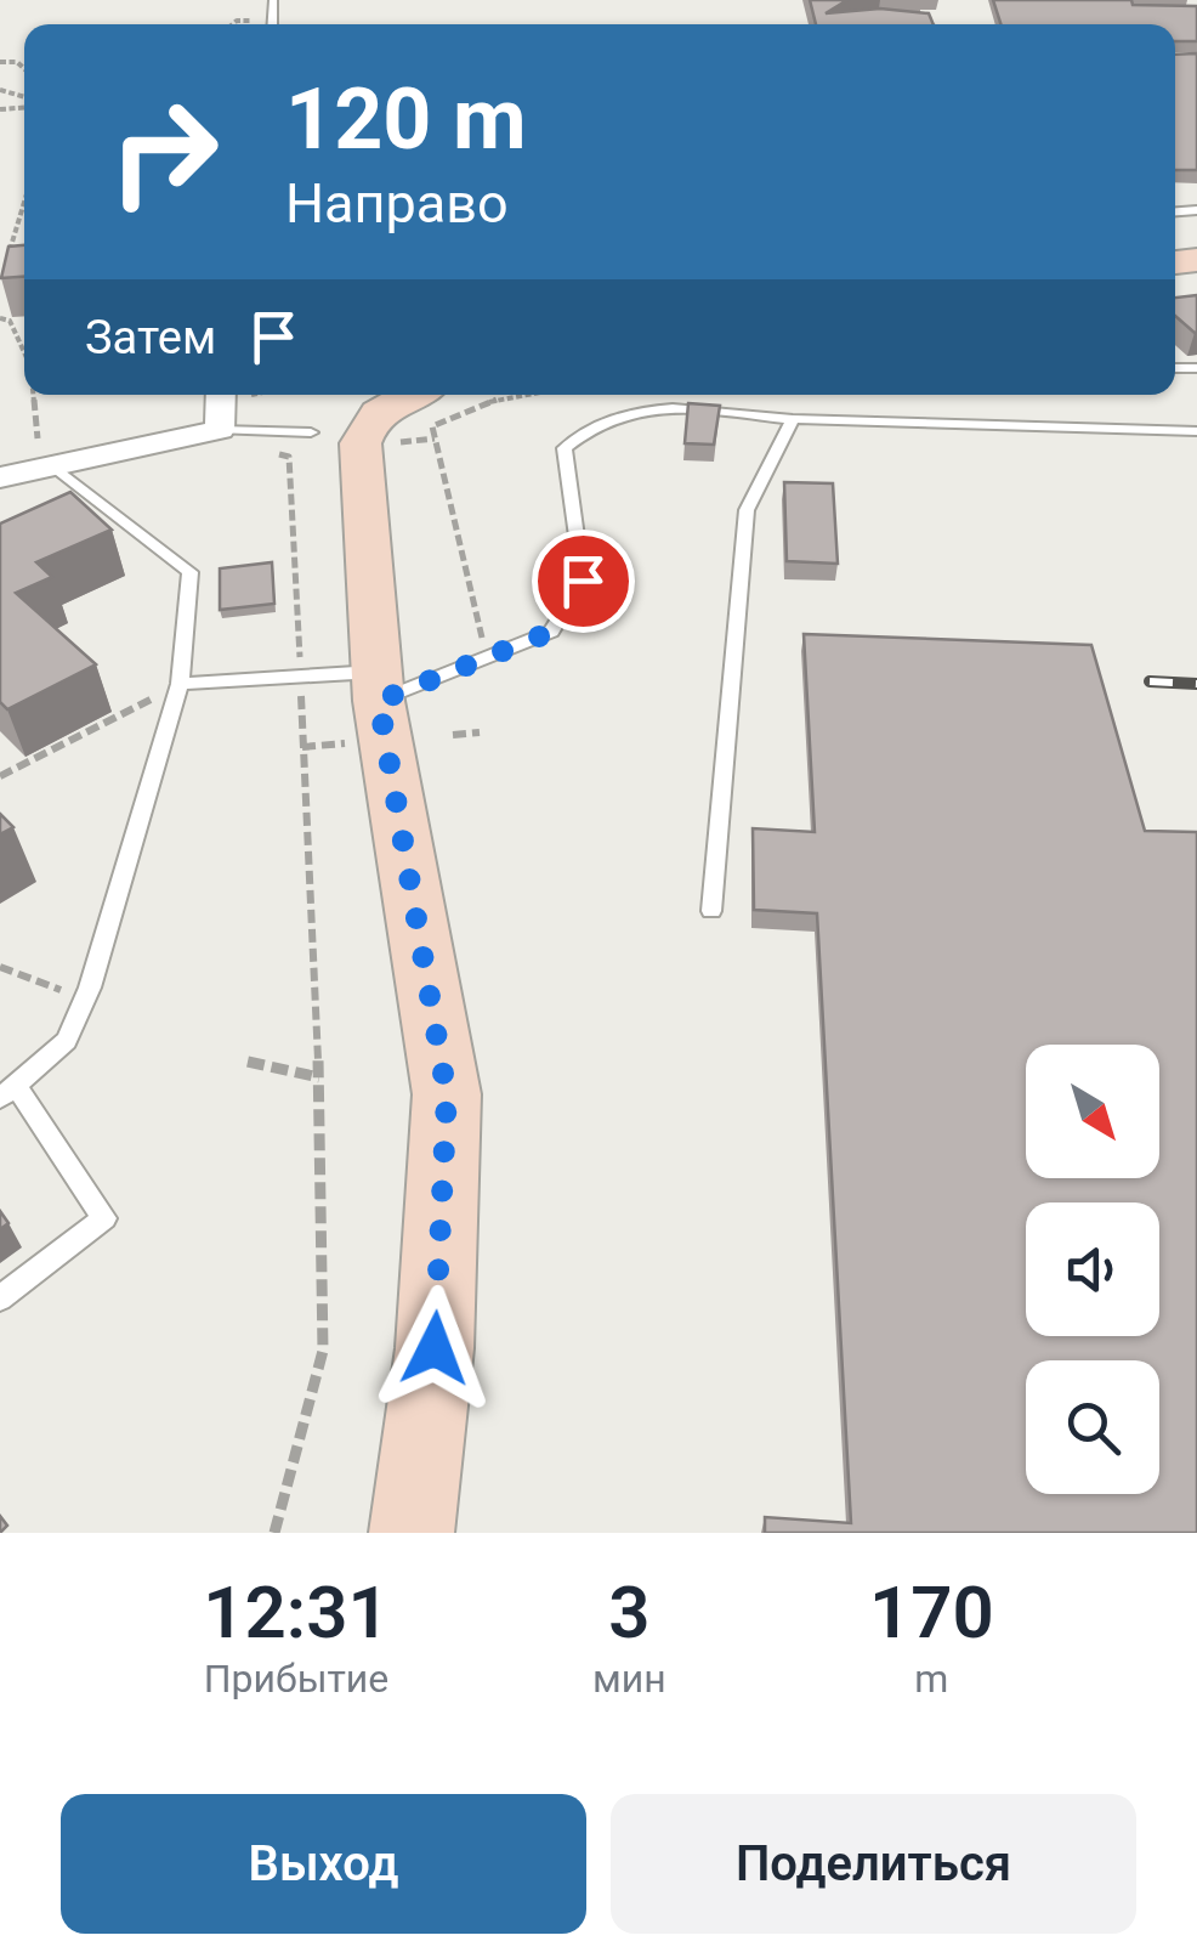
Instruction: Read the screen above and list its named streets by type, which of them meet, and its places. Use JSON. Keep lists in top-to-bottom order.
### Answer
{
  "north": "bottom right",
  "page": {
    "turn": ["120 m", "Направо"],
    "then": "Затем",
    "eta": [
      "12:31",
      "Прибытие",
      "3",
      "мин",
      "170",
      "m"
    ],
    "buttons": ["Выход", "Поделиться"]
  }
}
